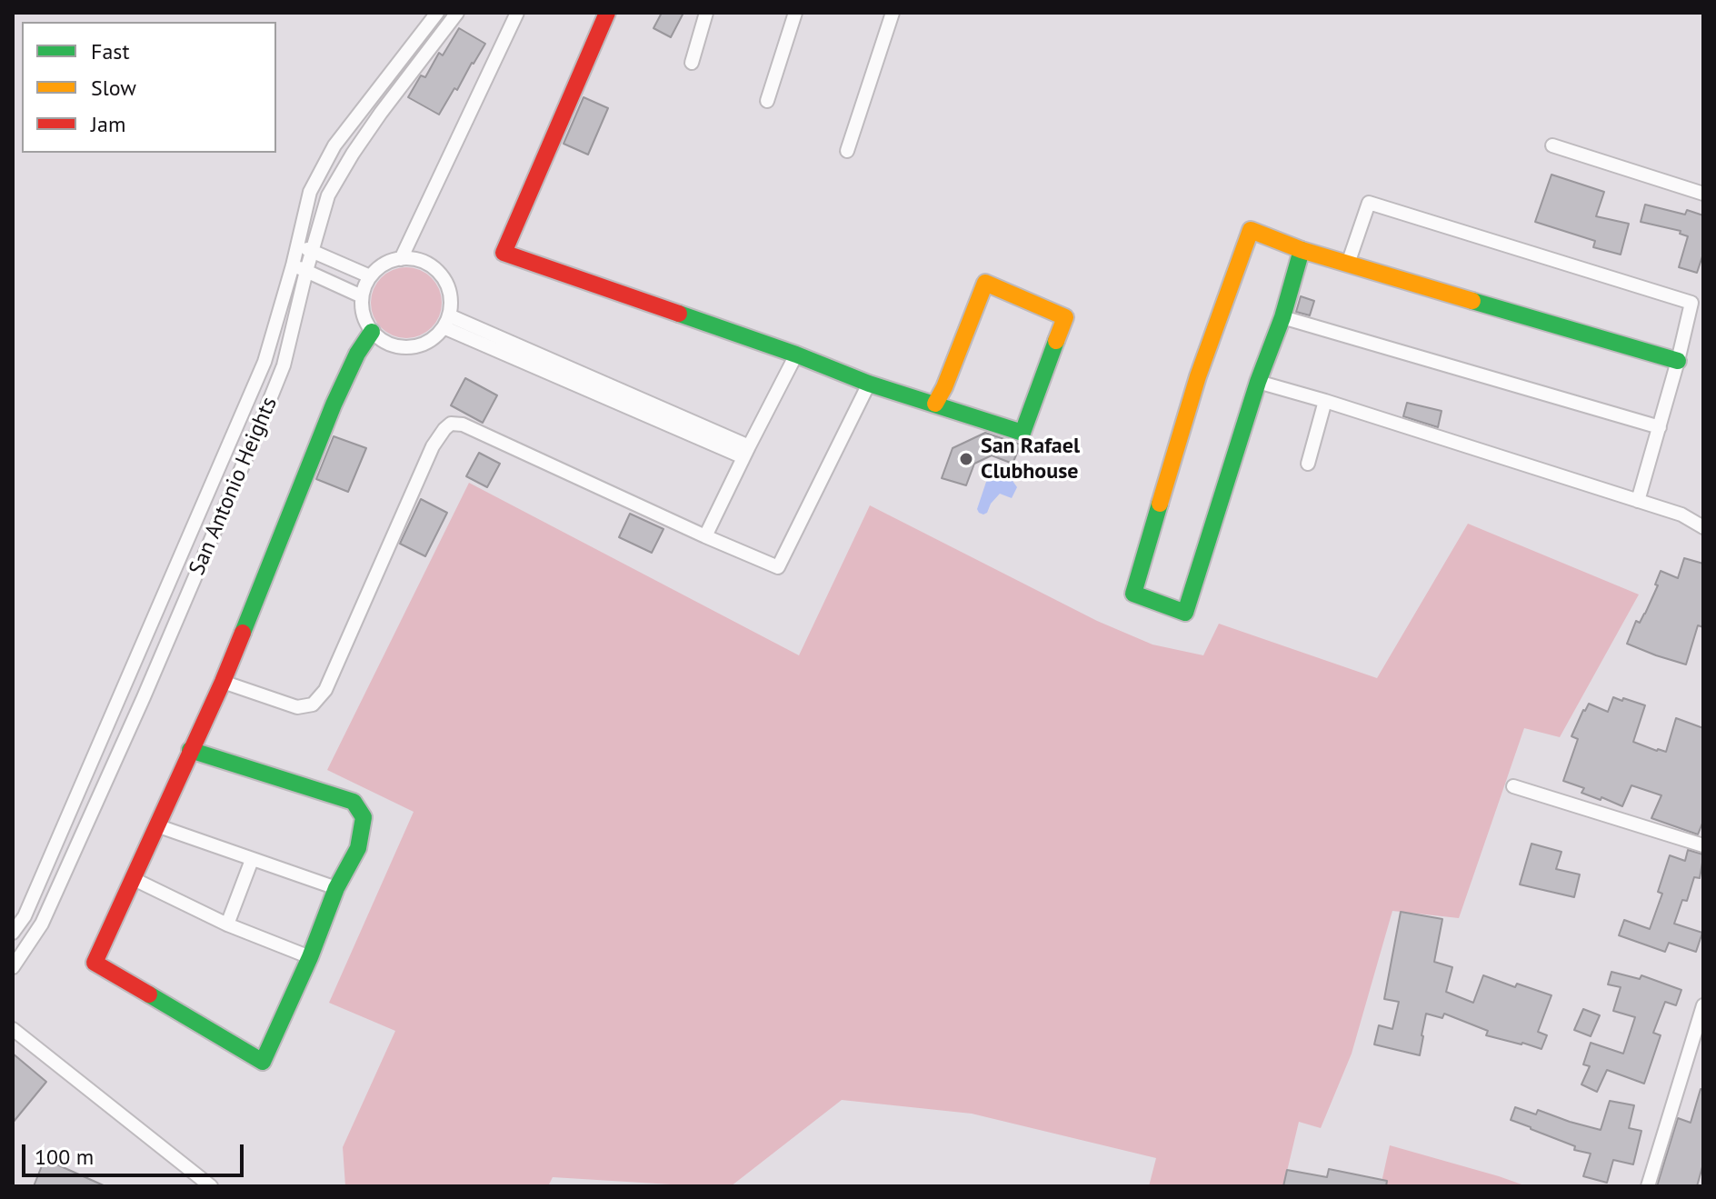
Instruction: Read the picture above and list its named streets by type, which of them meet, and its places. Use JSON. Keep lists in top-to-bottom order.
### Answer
{
  "streets": {
    "street": ["San Antonio Heights"]
  },
  "places": ["San Rafael Clubhouse"],
  "legend": ["Fast", "Slow", "Jam"],
  "scale_bar": "100 m"
}
